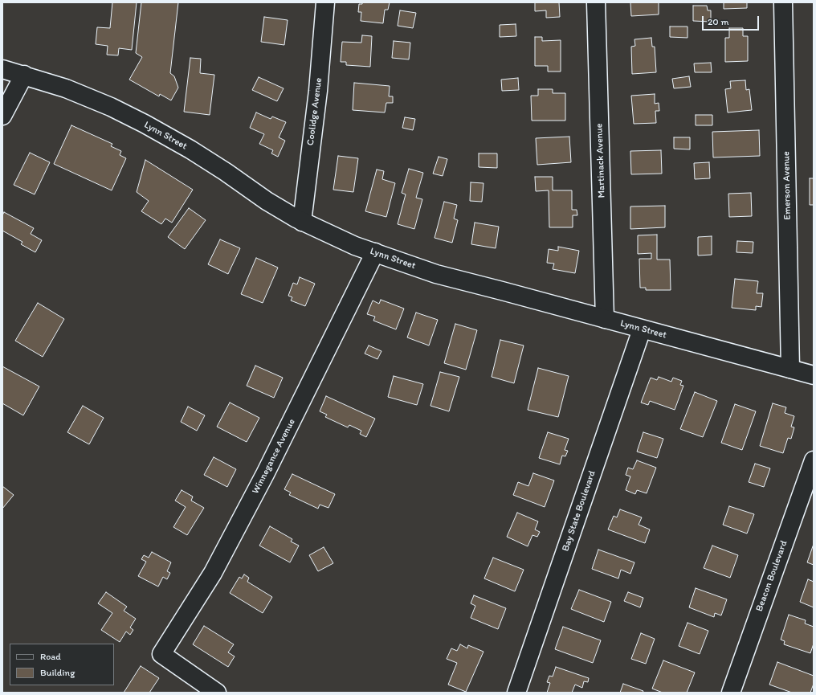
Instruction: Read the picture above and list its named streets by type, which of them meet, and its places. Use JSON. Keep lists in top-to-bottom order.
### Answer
{
  "streets": {
    "street": [
      "Coolidge Avenue",
      "Lynn Street",
      "Martinack Avenue",
      "Emerson Avenue",
      "Winnegance Avenue",
      "Bay State Boulevard",
      "Beacon Boulevard"
    ]
  },
  "crossings": [
    ["Coolidge Avenue", "Lynn Street"],
    ["Lynn Street", "Martinack Avenue"],
    ["Lynn Street", "Emerson Avenue"],
    ["Lynn Street", "Winnegance Avenue"],
    ["Lynn Street", "Bay State Boulevard"]
  ],
  "legend": ["Road", "Building"],
  "scale_bar": "20 m"
}
